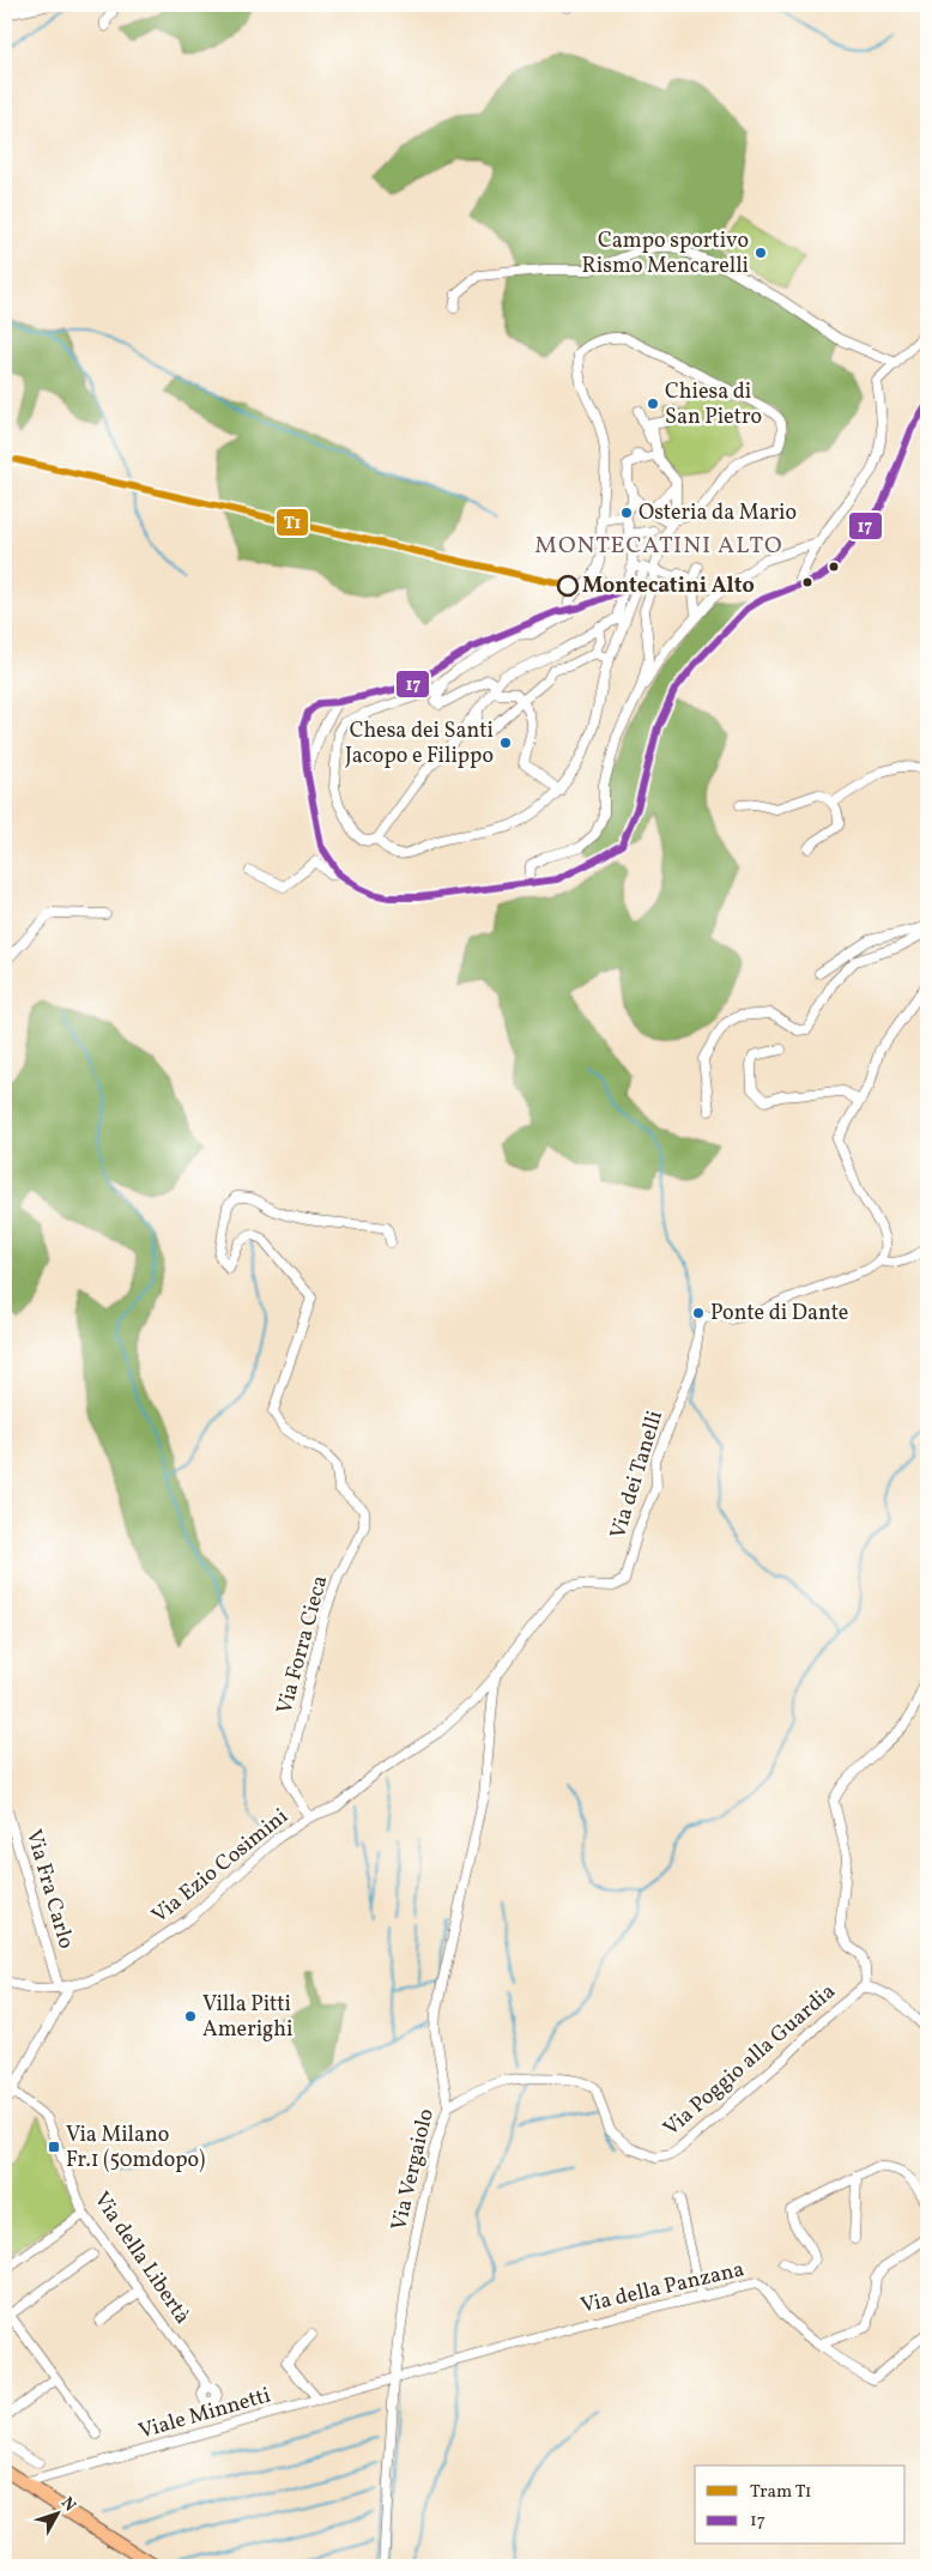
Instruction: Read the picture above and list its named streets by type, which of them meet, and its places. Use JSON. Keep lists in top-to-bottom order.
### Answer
{
  "streets": {
    "street": [
      "Via dei Tanelli",
      "Via Forra Cieca",
      "Via Ezio Cosimini",
      "Via Fra Carlo",
      "Via Poggio alla Guardia",
      "Via Vergaiolo",
      "Via della Libertà",
      "Via della Panzana",
      "Viale Minnetti"
    ]
  },
  "crossings": [
    ["Via dei Tanelli", "Via Ezio Cosimini"],
    ["Via dei Tanelli", "Via Vergaiolo"],
    ["Via Forra Cieca", "Via Ezio Cosimini"],
    ["Via Ezio Cosimini", "Via Fra Carlo"],
    ["Via Ezio Cosimini", "Via Vergaiolo"],
    ["Via Poggio alla Guardia", "Via Vergaiolo"],
    ["Via Vergaiolo", "Via della Panzana"],
    ["Via Vergaiolo", "Viale Minnetti"],
    ["Via della Panzana", "Viale Minnetti"]
  ],
  "districts": ["MONTECATINI ALTO"],
  "places": {
    "other": [
      "Campo sportivo Rismo Mencarelli",
      "Chiesa di San Pietro",
      "Osteria da Mario",
      "Montecatini Alto",
      "Chesa dei Santi Jacopo e Filippo",
      "Ponte di Dante",
      "Villa Pitti Amerighi"
    ],
    "transit": ["Via Milano Fr.1 (50mdopo)"]
  },
  "lines": ["transit line 17", "tram line T1"],
  "legend": ["Tram T1", "17"],
  "north": "top right"
}
